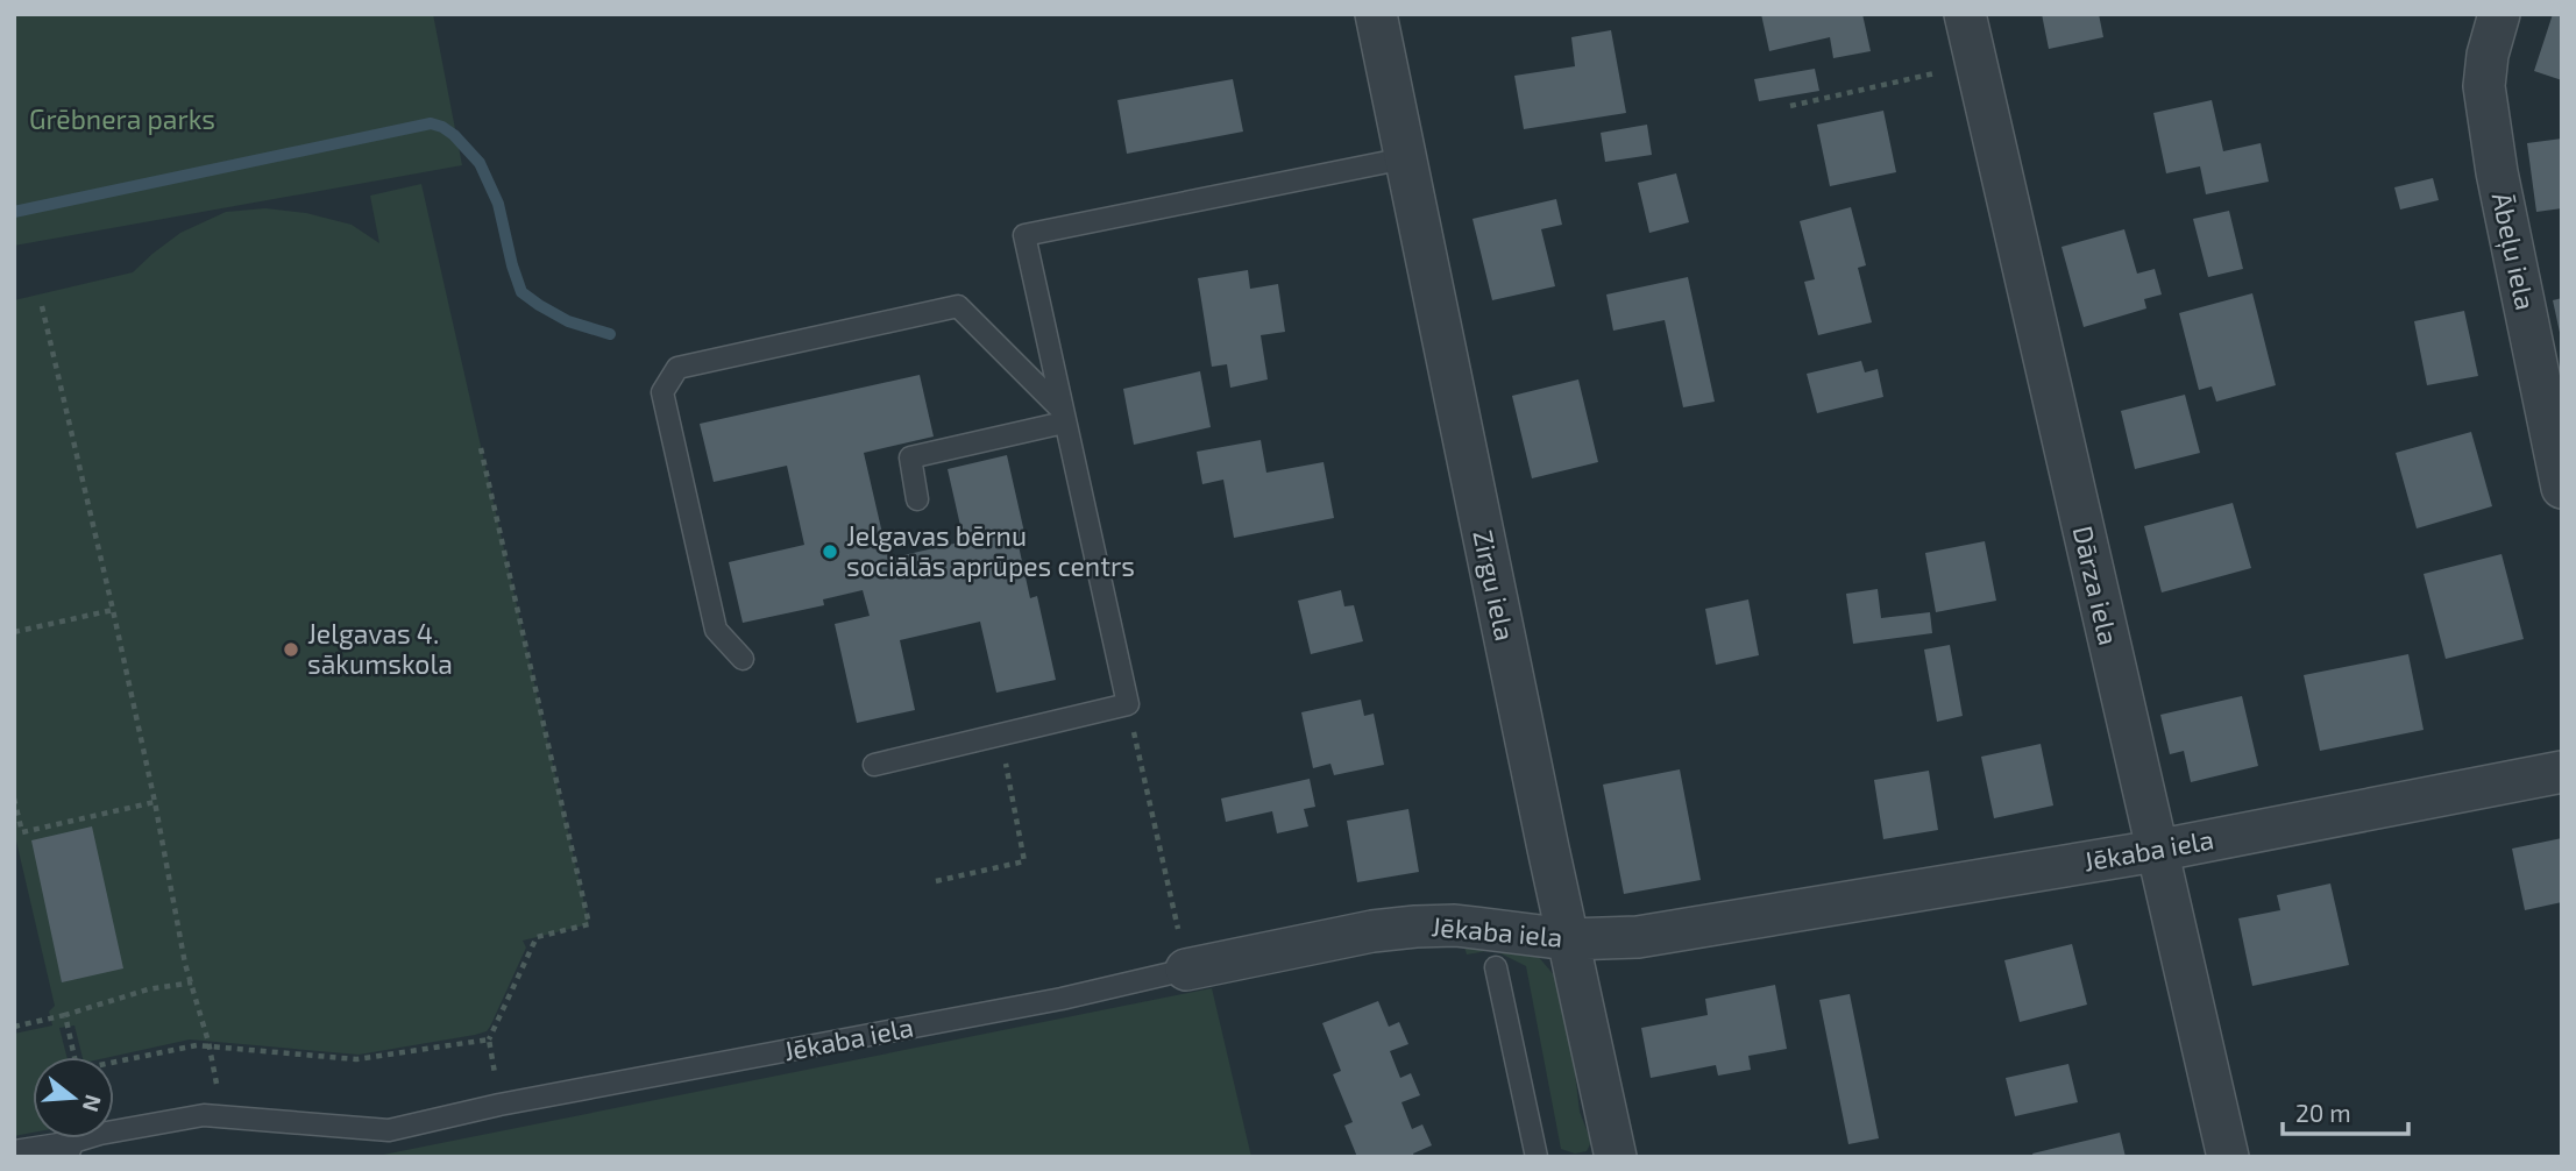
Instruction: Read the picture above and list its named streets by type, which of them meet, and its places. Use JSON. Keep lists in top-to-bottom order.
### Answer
{
  "streets": {
    "street": [
      "Ābeļu iela",
      "Zirgu iela",
      "Dārza iela",
      "Jēkaba iela"
    ]
  },
  "crossings": [
    ["Zirgu iela", "Jēkaba iela"],
    ["Dārza iela", "Jēkaba iela"]
  ],
  "parks": ["Grēbnera parks"],
  "places": ["Jelgavas bērnu sociālās aprūpes centrs", "Jelgavas 4. sākumskola"],
  "scale_bar": "20 m",
  "north": "right"
}
